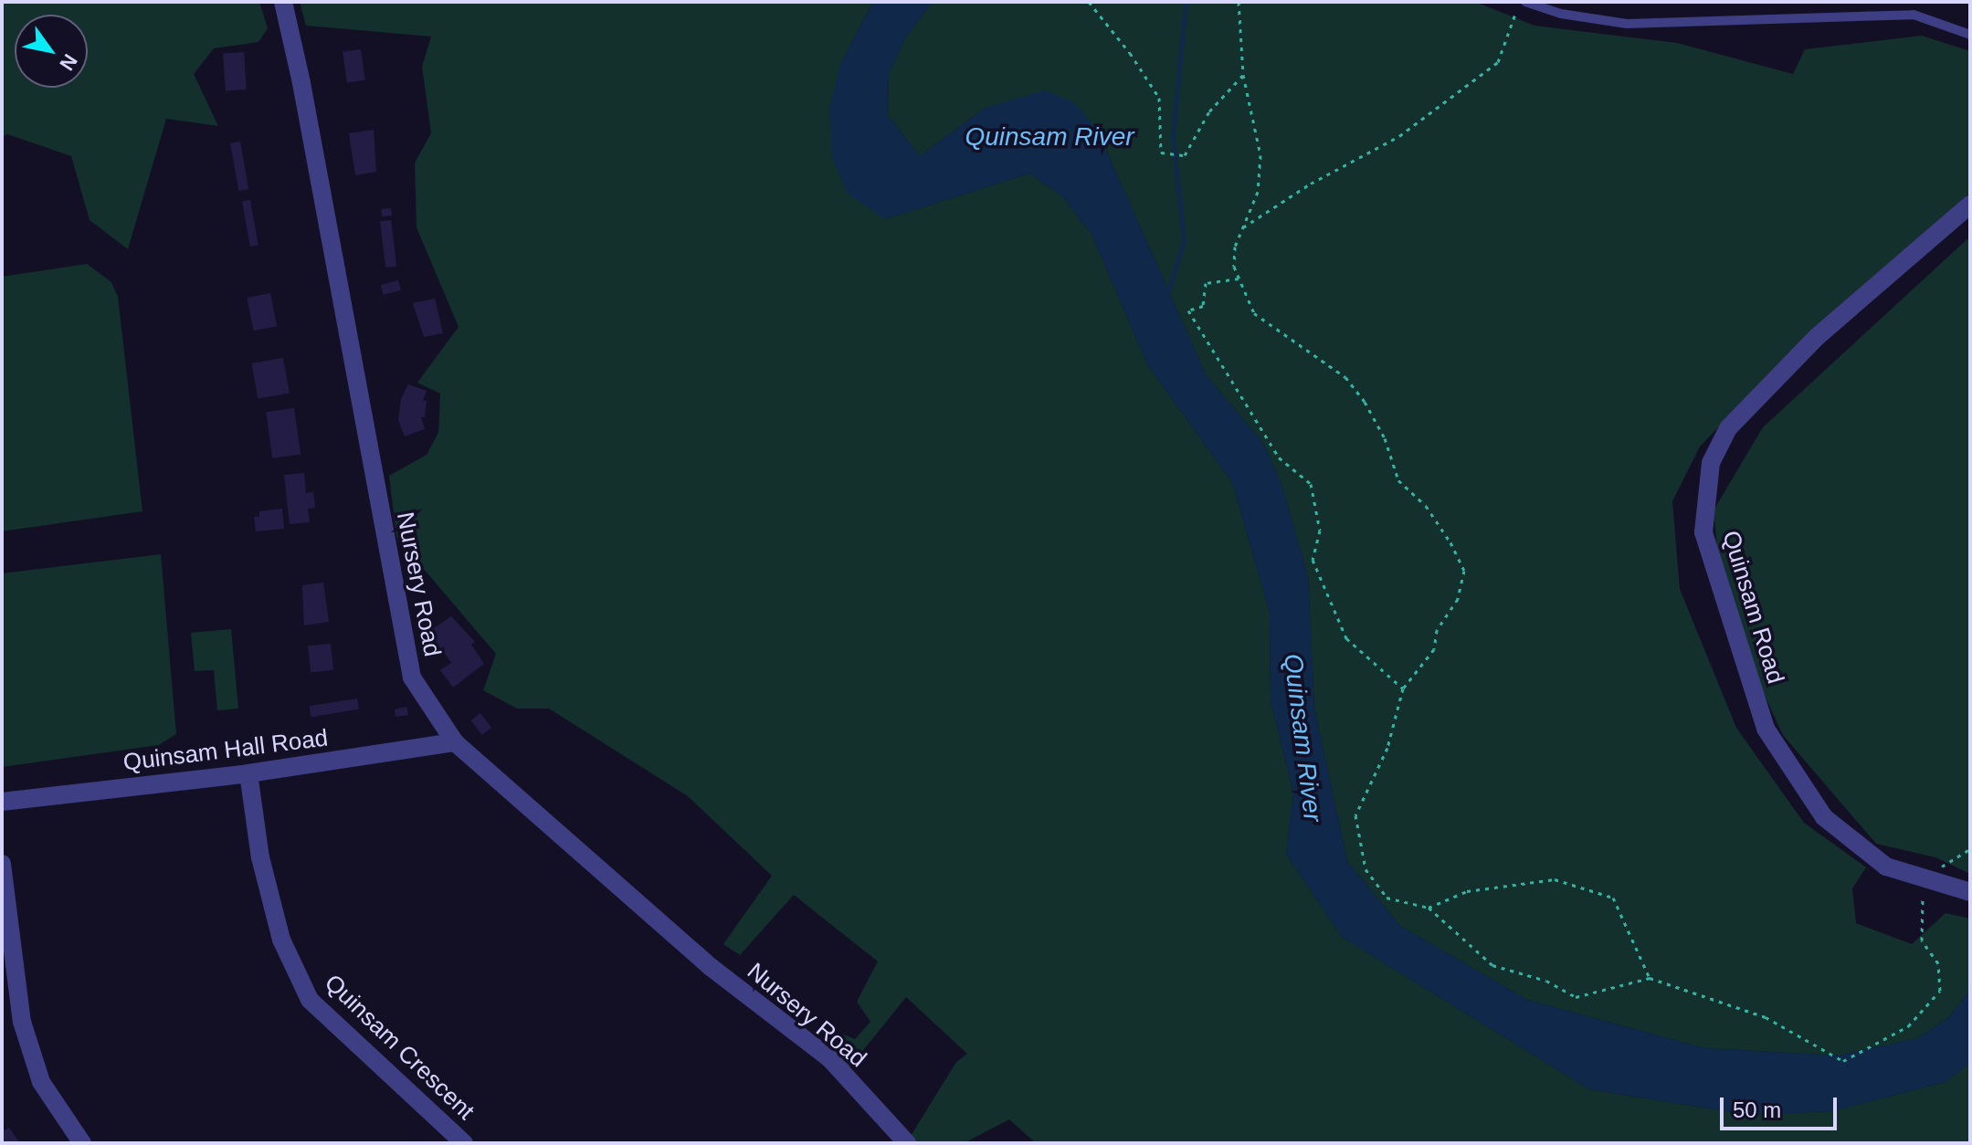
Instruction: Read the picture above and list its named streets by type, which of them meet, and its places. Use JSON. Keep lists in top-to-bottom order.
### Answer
{
  "streets": {
    "street": [
      "Nursery Road",
      "Quinsam Road",
      "Quinsam Hall Road",
      "Quinsam Crescent"
    ]
  },
  "crossings": [
    ["Nursery Road", "Quinsam Hall Road"],
    ["Quinsam Hall Road", "Quinsam Crescent"]
  ],
  "water": ["Quinsam River"],
  "scale_bar": "50 m",
  "north": "bottom right"
}
